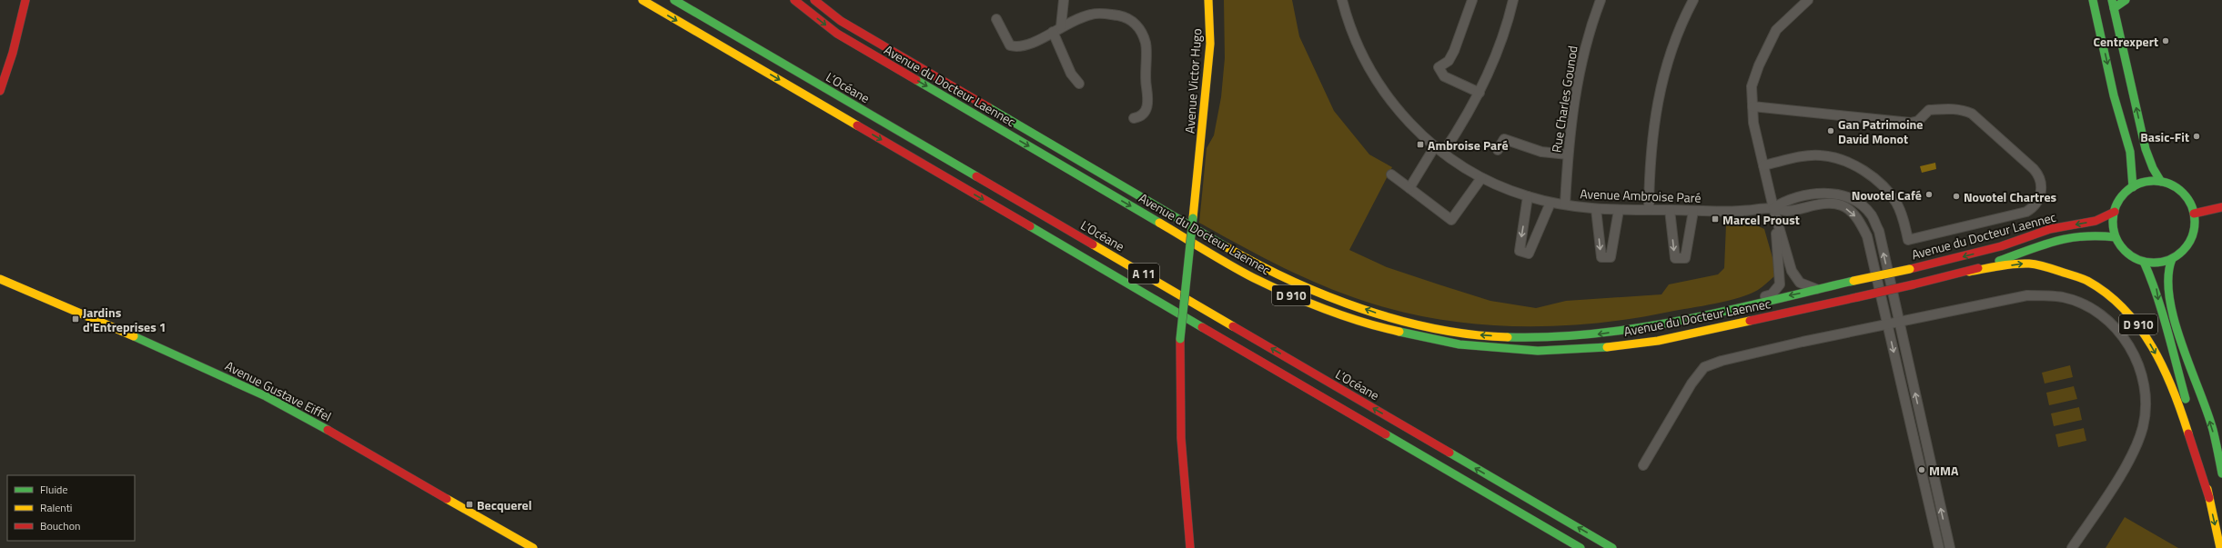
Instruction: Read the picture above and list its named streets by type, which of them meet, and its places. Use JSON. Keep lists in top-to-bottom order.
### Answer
{
  "streets": {
    "main road": [
      "Avenue Victor Hugo",
      "Avenue du Docteur Laennec",
      "L’Océane",
      "A 11",
      "D 910",
      "Avenue Gustave Eiffel"
    ],
    "street": ["Rue Charles Gounod", "Avenue Ambroise Paré"]
  },
  "crossings": [
    ["Avenue du Docteur Laennec", "D 910"],
    ["Rue Charles Gounod", "Avenue Ambroise Paré"]
  ],
  "places": {
    "other": [
      "Centrexpert",
      "Gan Patrimoine David Monot",
      "Basic-Fit",
      "Novotel Café",
      "Novotel Chartres",
      "MMA"
    ],
    "transit": [
      "Ambroise Paré",
      "Marcel Proust",
      "Jardins d'Entreprises 1",
      "Becquerel"
    ]
  },
  "legend": ["Fluide", "Ralenti", "Bouchon"]
}
